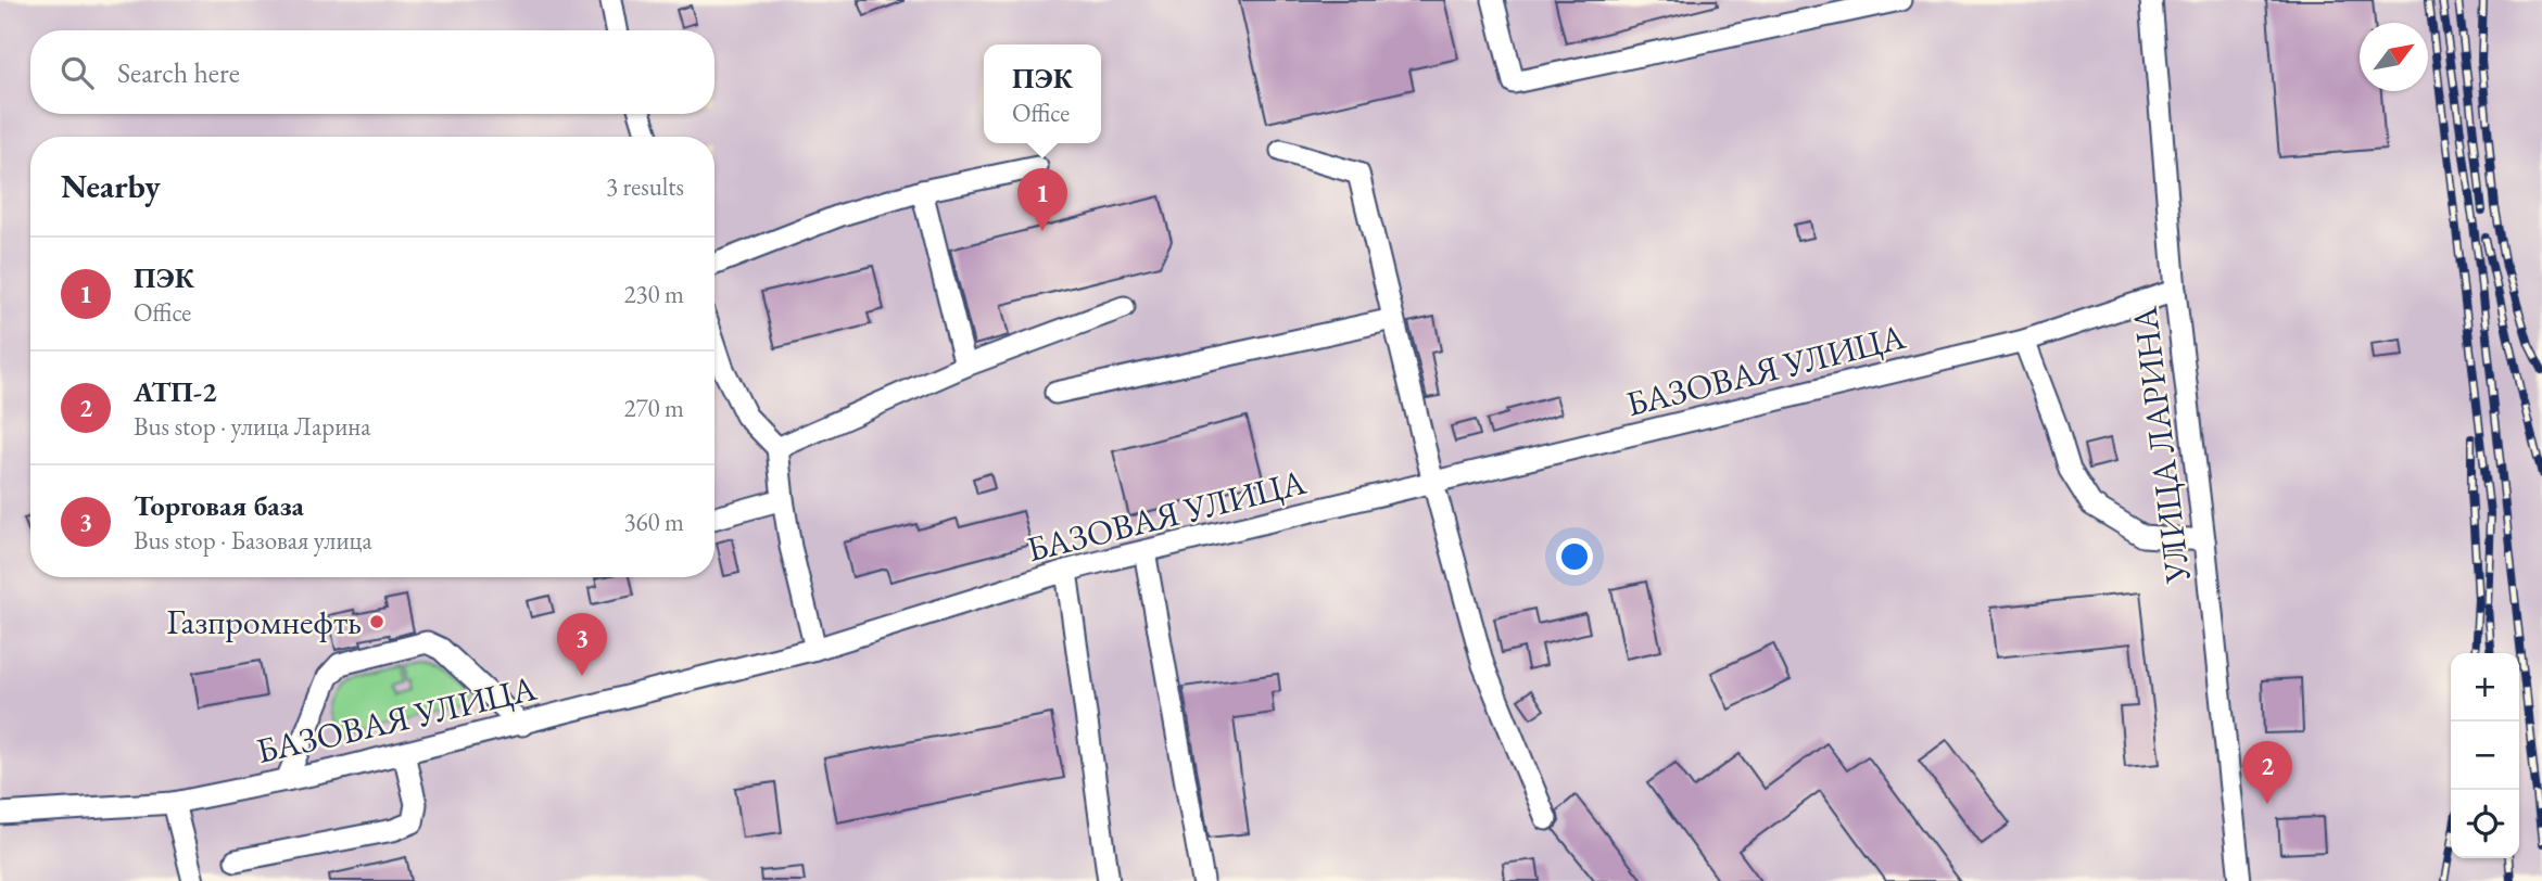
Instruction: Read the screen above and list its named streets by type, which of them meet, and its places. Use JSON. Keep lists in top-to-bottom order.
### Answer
{
  "streets": {
    "street": ["БАЗОВАЯ УЛИЦА", "УЛИЦА ЛАРИНА"]
  },
  "crossings": [
    ["БАЗОВАЯ УЛИЦА", "УЛИЦА ЛАРИНА"]
  ],
  "places": ["Газпромнефть"],
  "north": "top right",
  "page": {
    "search": "Search here",
    "popup": ["ПЭК", "Office"],
    "heading": ["Nearby", "3 results"],
    "pins": ["1", "3", "2"],
    "list": [
      {
        "mark": "1",
        "name": "ПЭК",
        "note": "Office",
        "value": "230 m"
      },
      {
        "mark": "2",
        "name": "АТП-2",
        "note": "Bus stop · улица Ларина",
        "value": "270 m"
      },
      {
        "mark": "3",
        "name": "Торговая база",
        "note": "Bus stop · Базовая улица",
        "value": "360 m"
      }
    ],
    "map_buttons": ["+", "−"]
  }
}
